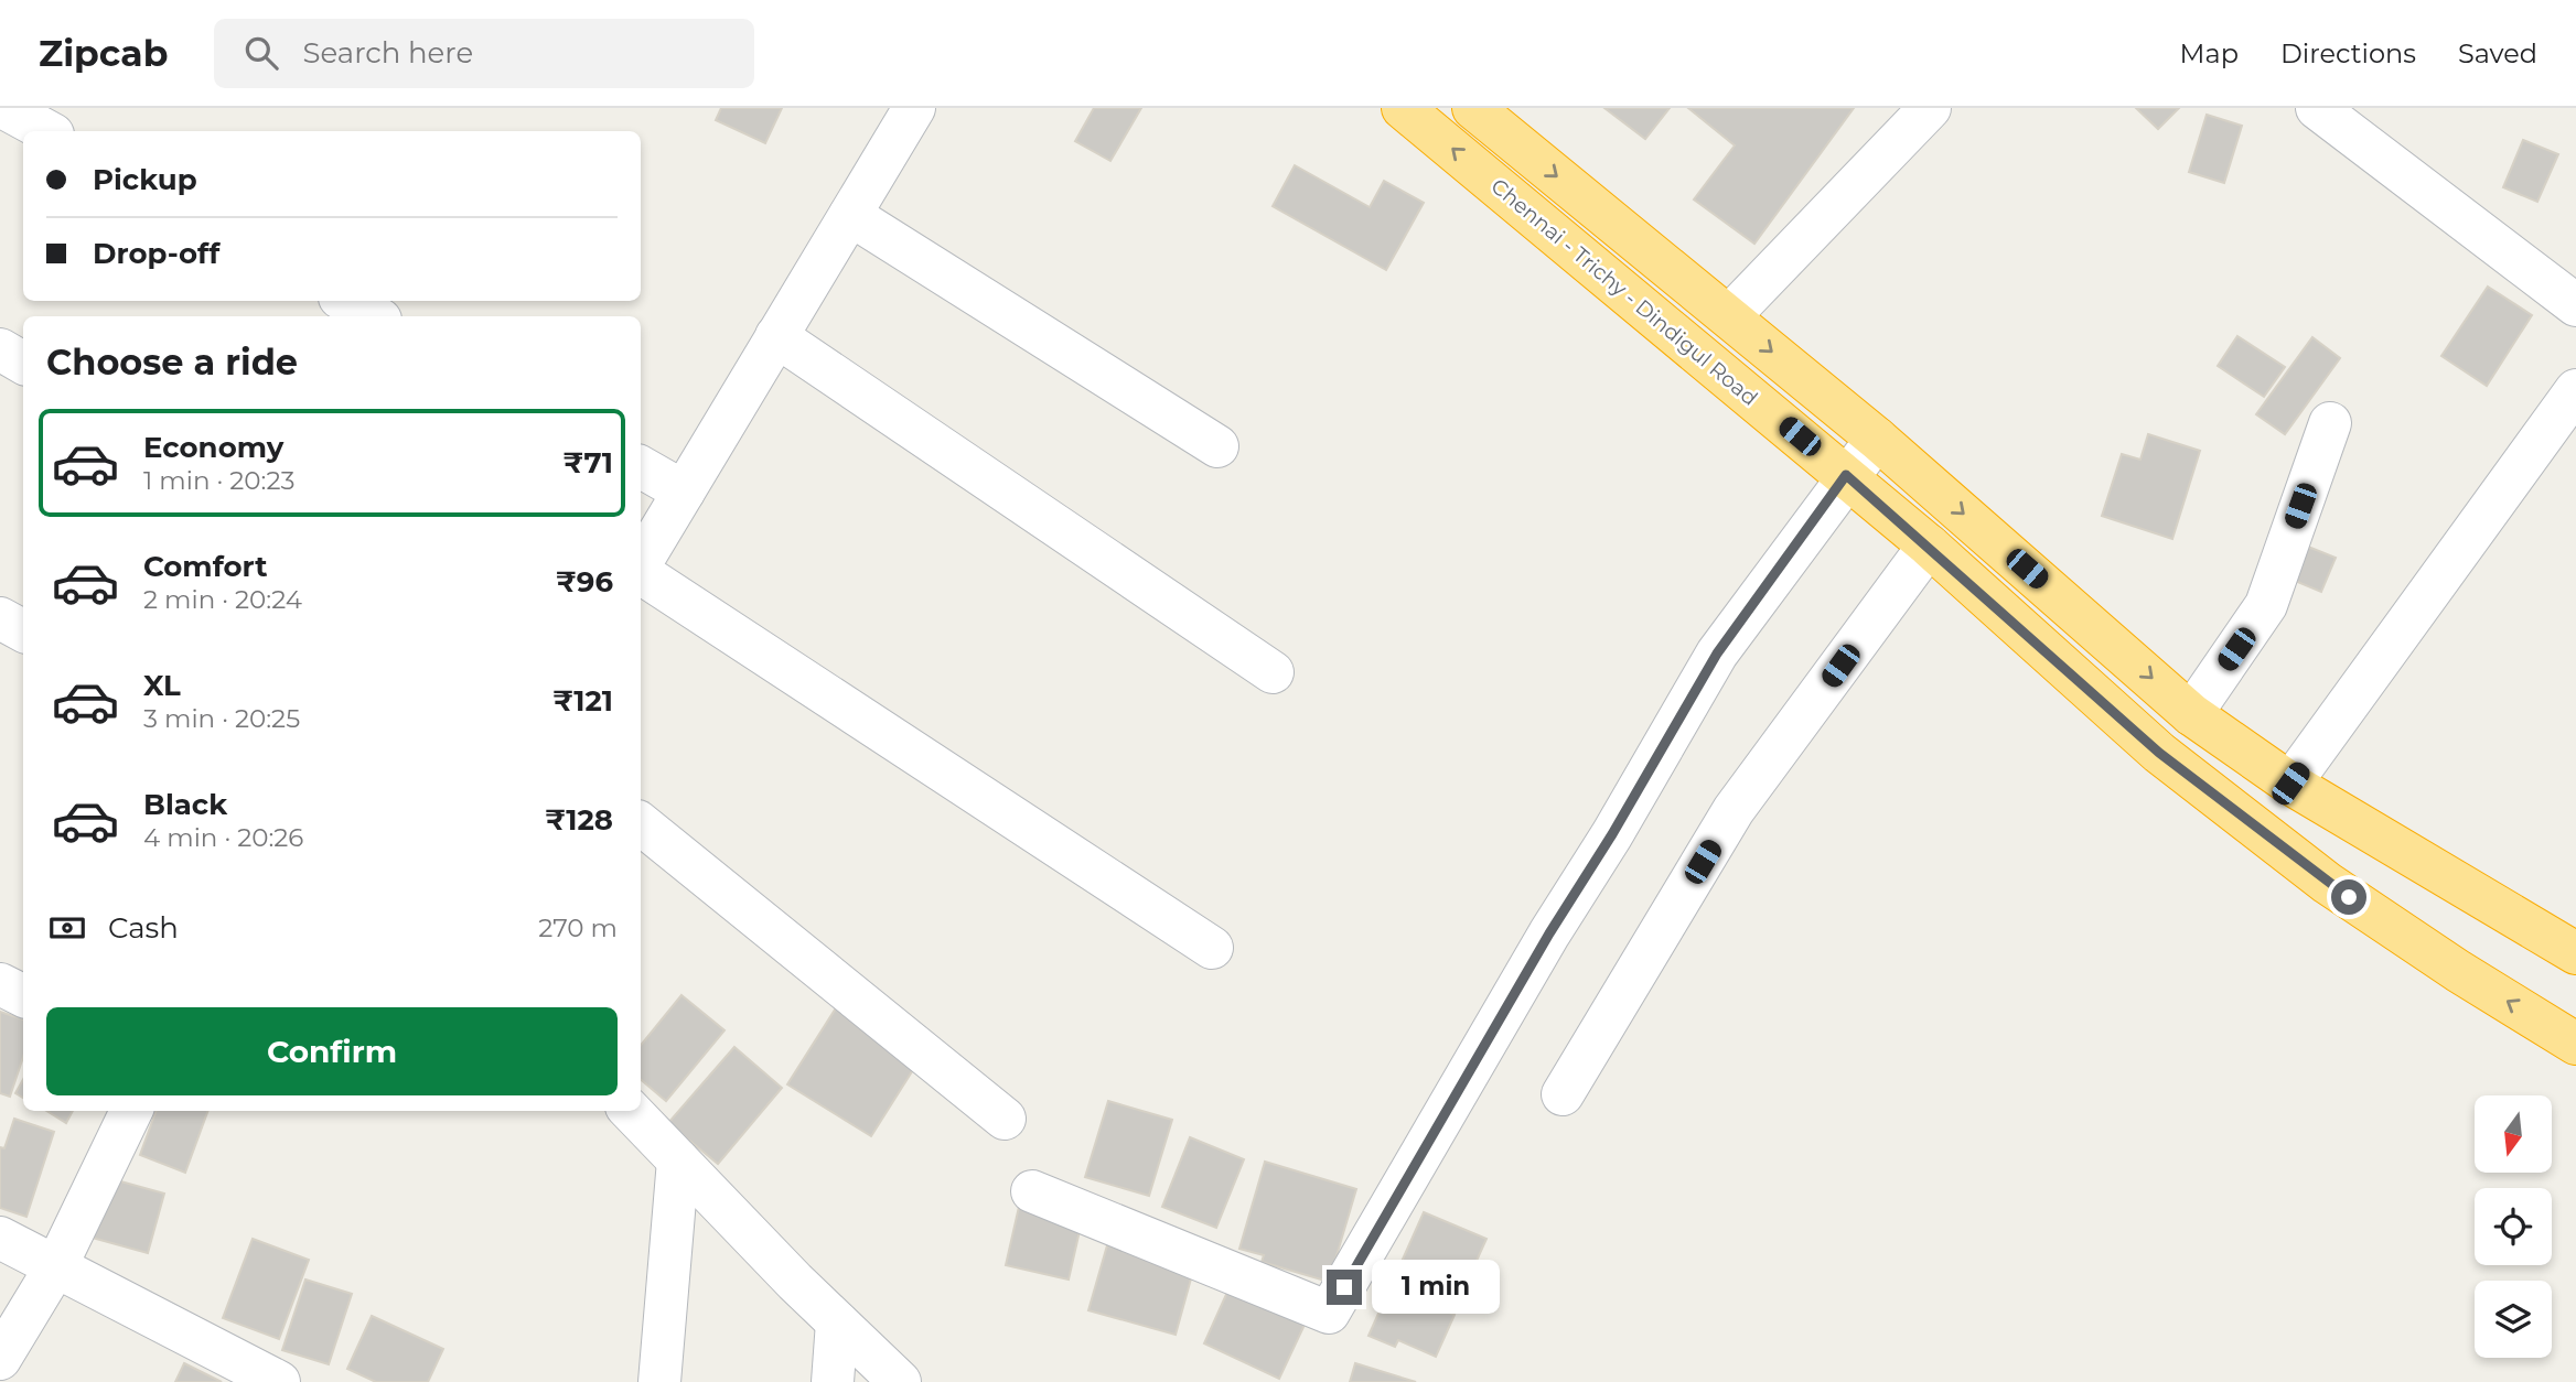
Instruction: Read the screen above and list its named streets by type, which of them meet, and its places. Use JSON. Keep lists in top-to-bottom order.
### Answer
{
  "streets": {
    "highway": ["Chennai - Trichy - Dindigul Road"]
  },
  "north": "bottom",
  "page": {
    "header": "Zipcab",
    "search": "Search here",
    "nav": ["Map", "Directions", "Saved"],
    "banner": ["Pickup", "Drop-off"],
    "heading": "Choose a ride",
    "list": [
      {
        "name": "Economy",
        "note": "1 min · 20:23",
        "value": "₹71"
      },
      {
        "name": "Comfort",
        "note": "2 min · 20:24",
        "value": "₹96"
      },
      {
        "name": "XL",
        "note": "3 min · 20:25",
        "value": "₹121"
      },
      {
        "name": "Black",
        "note": "4 min · 20:26",
        "value": "₹128"
      }
    ],
    "pay": ["Cash", "270 m"],
    "buttons": "Confirm",
    "bubble": "1 min"
  }
}
